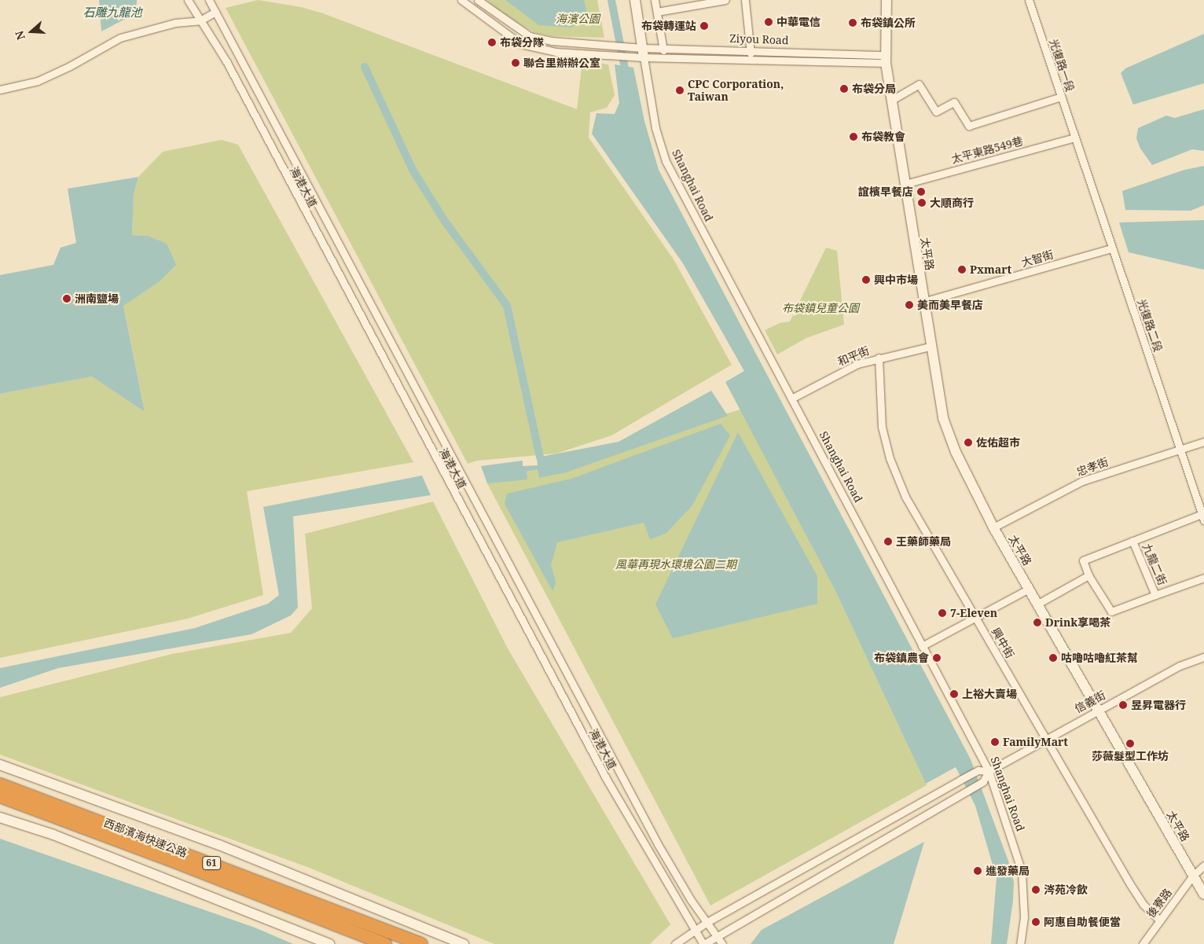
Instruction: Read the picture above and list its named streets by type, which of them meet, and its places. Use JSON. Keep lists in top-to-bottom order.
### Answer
{
  "streets": {
    "highway": ["西部濱海快速公路", "61"],
    "main road": ["Shanghai Road", "太平路"],
    "street": [
      "Ziyou Road",
      "光復路一段",
      "太平東路549巷",
      "海港大道",
      "大智街",
      "光復路二段",
      "和平街",
      "忠孝街",
      "九龍二街",
      "興中街",
      "信義街",
      "後寮路"
    ]
  },
  "crossings": [
    ["Ziyou Road", "Shanghai Road"],
    ["Ziyou Road", "太平路"],
    ["光復路一段", "太平東路549巷"],
    ["光復路一段", "光復路二段"],
    ["太平東路549巷", "太平路"],
    ["太平東路549巷", "光復路二段"],
    ["Shanghai Road", "和平街"],
    ["Shanghai Road", "信義街"],
    ["太平路", "大智街"],
    ["太平路", "和平街"],
    ["太平路", "忠孝街"],
    ["太平路", "信義街"],
    ["太平路", "後寮路"],
    ["大智街", "光復路二段"],
    ["光復路二段", "忠孝街"],
    ["光復路二段", "九龍二街"],
    ["和平街", "興中街"],
    ["興中街", "信義街"],
    ["興中街", "後寮路"]
  ],
  "water": ["石雕九龍池"],
  "parks": ["海濱公園", "布袋鎮兒童公園", "風華再現水環境公園二期"],
  "places": [
    "中華電信",
    "布袋鎮公所",
    "布袋轉運站",
    "布袋分隊",
    "聯合里辦辦公室",
    "布袋分局",
    "CPC Corporation, Taiwan",
    "布袋教會",
    "誼檳早餐店",
    "大順商行",
    "Pxmart",
    "興中市場",
    "洲南鹽場",
    "美而美早餐店",
    "佐佑超市",
    "王藥師藥局",
    "7-Eleven",
    "Drink享喝茶",
    "布袋鎮農會",
    "咕嚕咕嚕紅茶幫",
    "上裕大賣場",
    "昱昇電器行",
    "FamilyMart",
    "莎薇髮型工作坊",
    "進發藥局",
    "涔苑冷飲",
    "阿惠自助餐便當"
  ],
  "north": "left"
}
